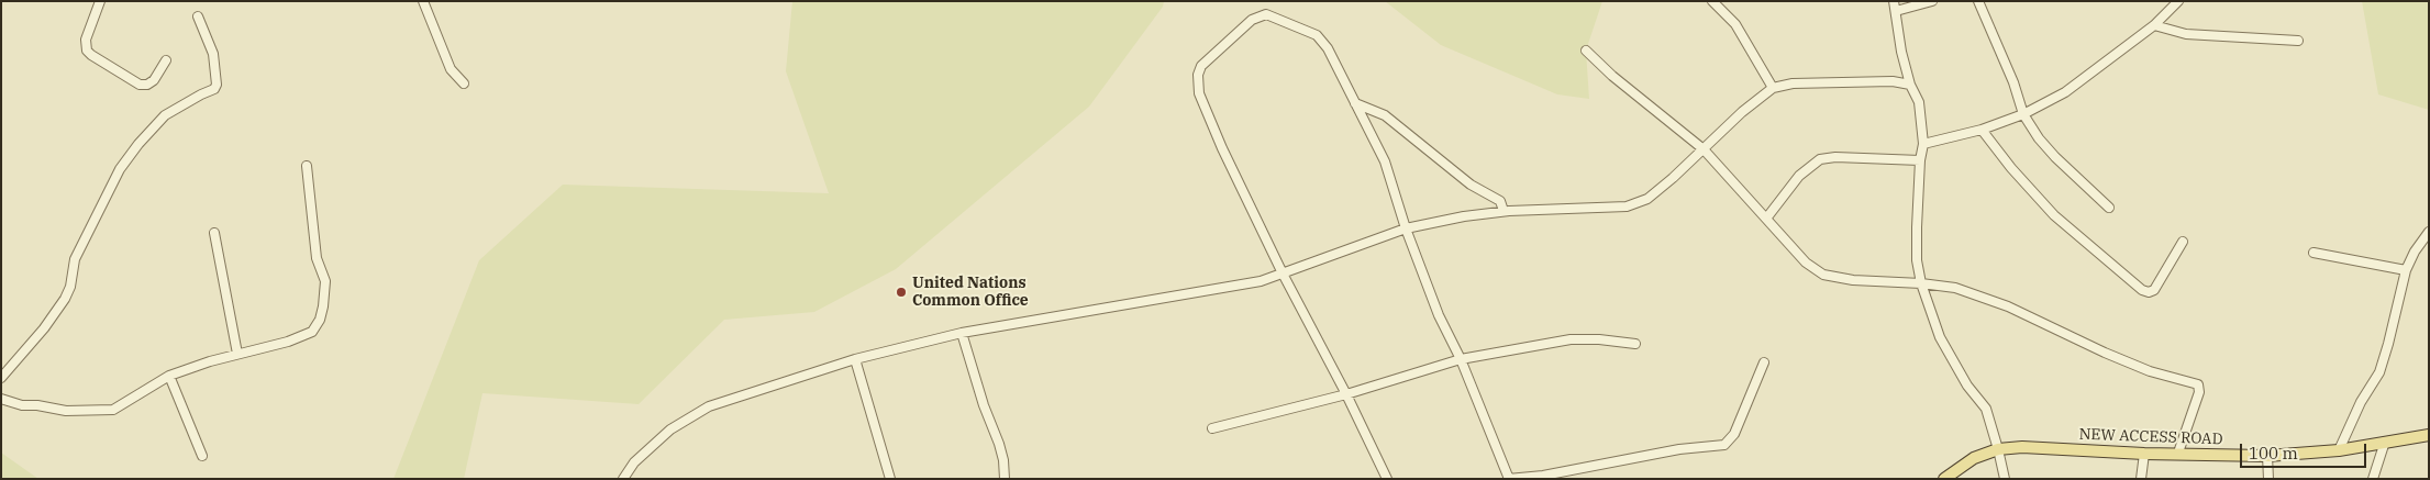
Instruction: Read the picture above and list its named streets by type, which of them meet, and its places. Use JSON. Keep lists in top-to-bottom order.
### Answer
{
  "streets": {
    "main road": ["NEW ACCESS ROAD"]
  },
  "places": ["United Nations Common Office"],
  "scale_bar": "100 m"
}
